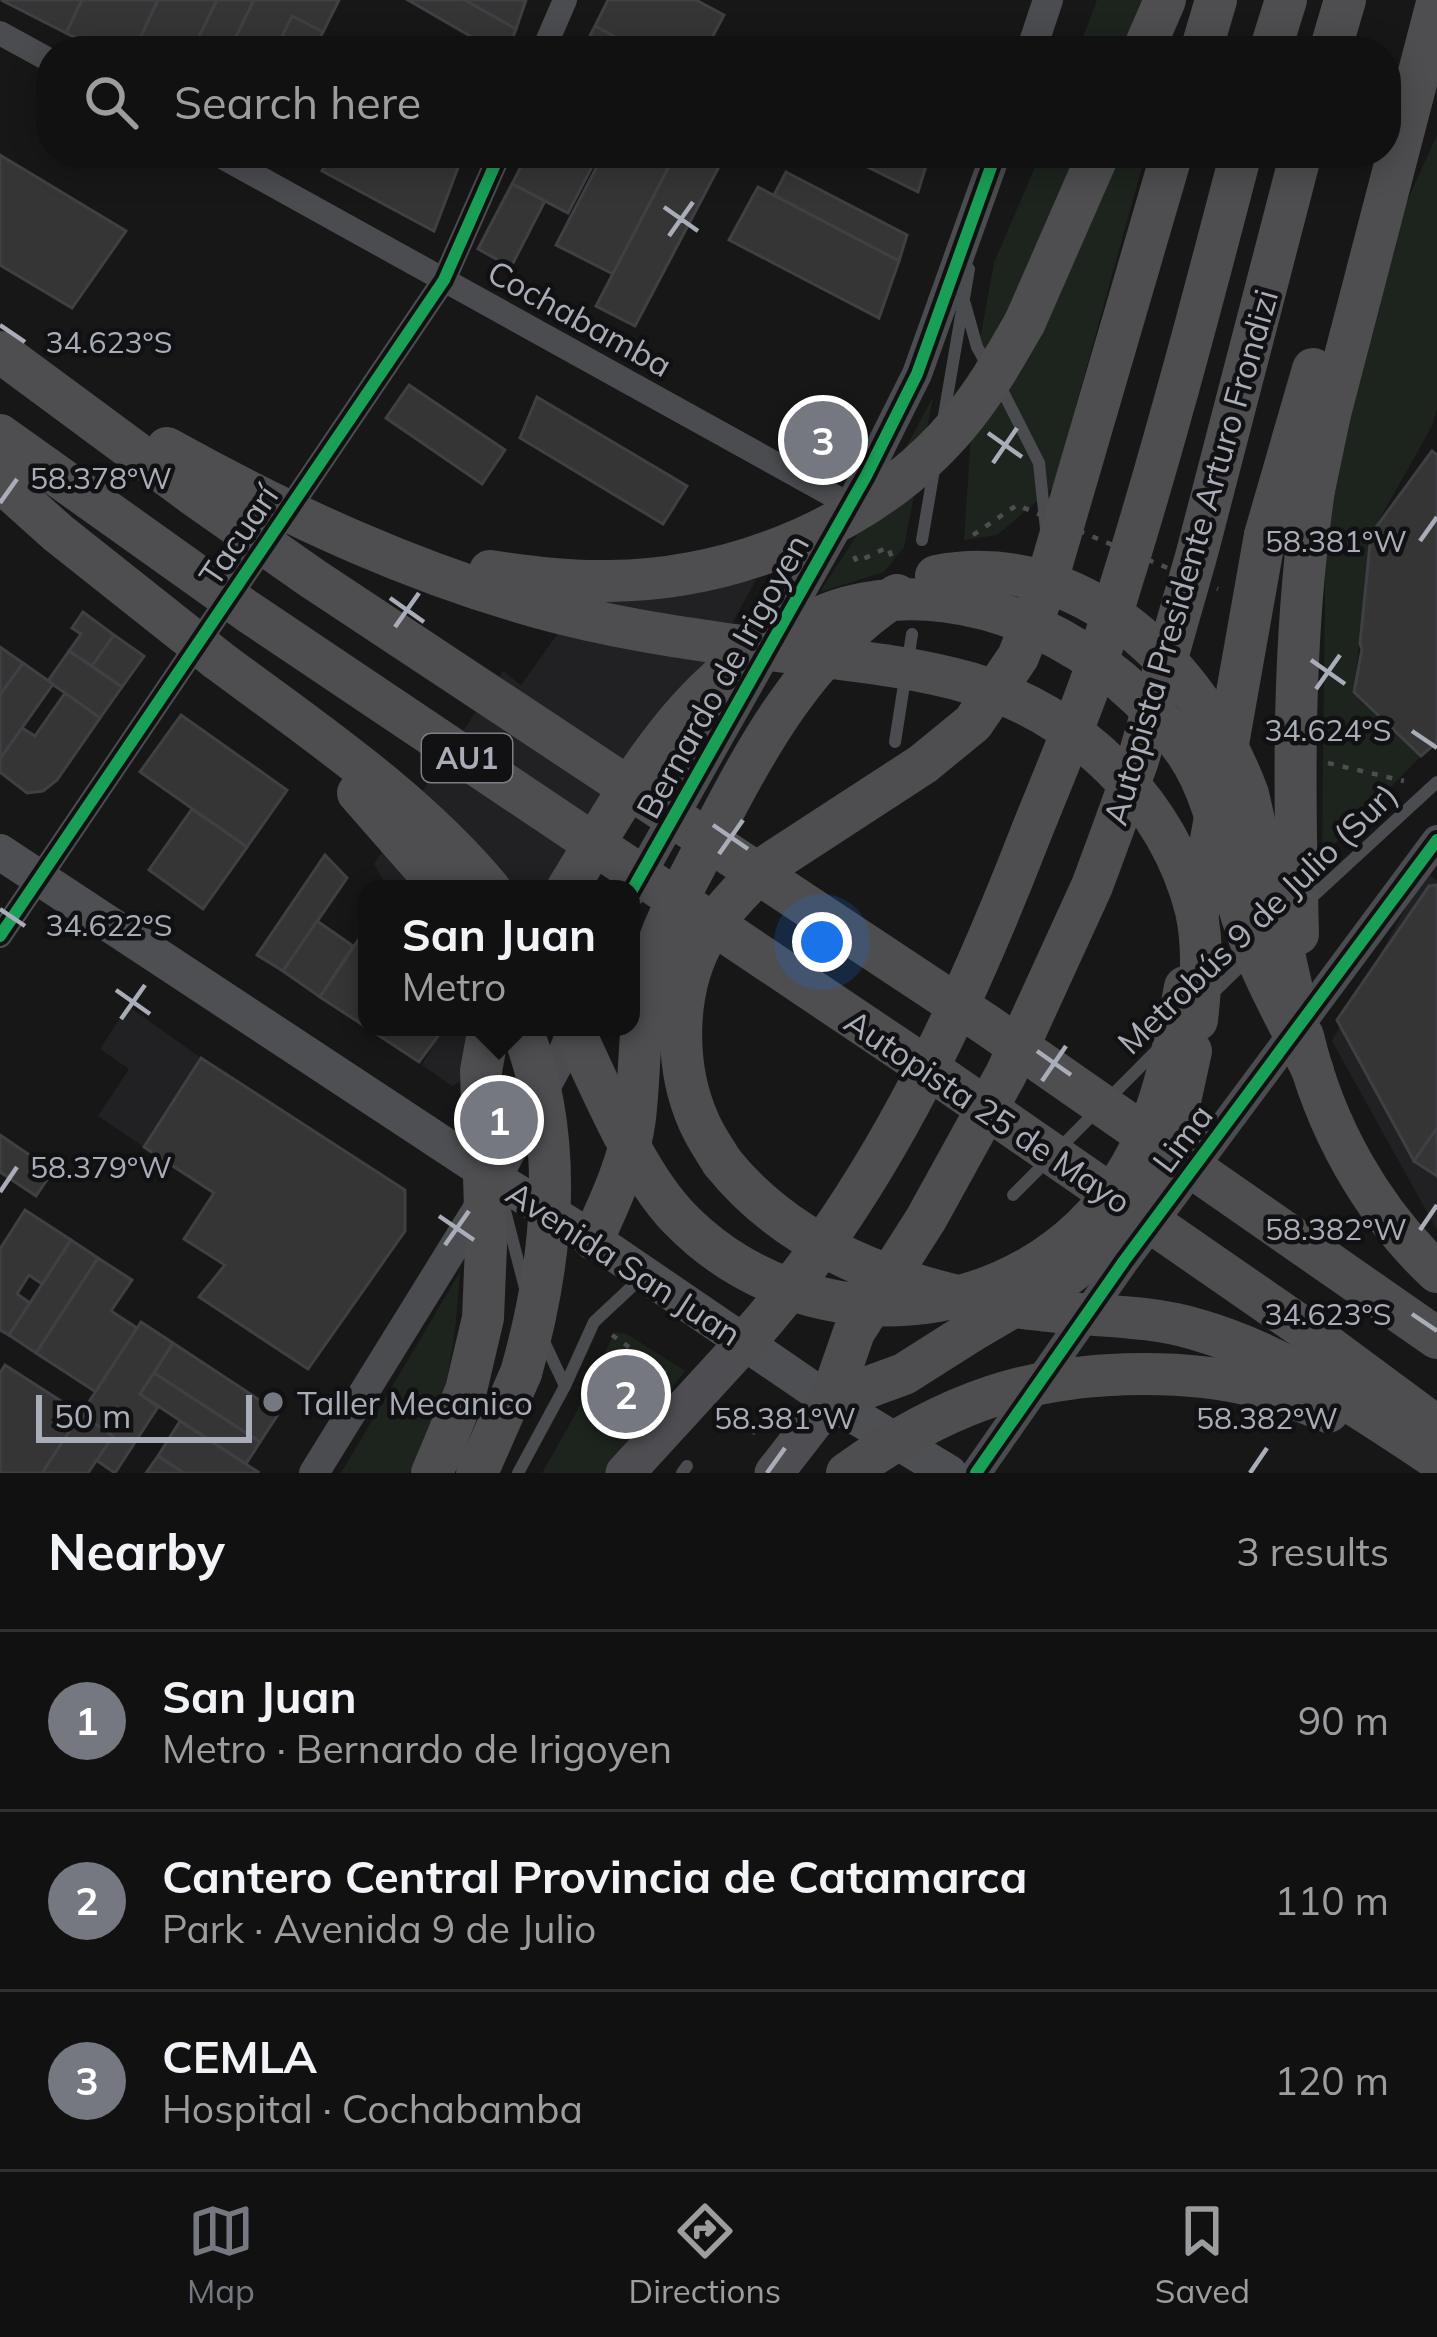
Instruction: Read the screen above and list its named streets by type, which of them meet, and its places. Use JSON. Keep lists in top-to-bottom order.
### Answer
{
  "streets": {
    "highway": ["Autopista Presidente Arturo Frondizi", "AU1", "Autopista 25 de Mayo"],
    "main road": ["Avenida San Juan"],
    "street": [
      "Cochabamba",
      "Tacuarí",
      "Bernardo de Irigoyen",
      "Lima"
    ],
    "lane": ["Metrobús 9 de Julio (Sur)"]
  },
  "crossings": [
    ["Cochabamba", "Tacuarí"],
    ["Cochabamba", "Bernardo de Irigoyen"],
    ["Tacuarí", "Avenida San Juan"],
    ["Autopista Presidente Arturo Frondizi", "Avenida San Juan"]
  ],
  "places": ["Taller Mecanico"],
  "scale_bar": "50 m",
  "page": {
    "search": "Search here",
    "pins": ["3", "1", "2"],
    "popup": ["San Juan", "Metro"],
    "scale": "50 m",
    "heading": ["Nearby", "3 results"],
    "list": [
      {
        "mark": "1",
        "name": "San Juan",
        "note": "Metro · Bernardo de Irigoyen",
        "value": "90 m"
      },
      {
        "mark": "2",
        "name": "Cantero Central Provincia de Catamarca",
        "note": "Park · Avenida 9 de Julio",
        "value": "110 m"
      },
      {
        "mark": "3",
        "name": "CEMLA",
        "note": "Hospital · Cochabamba",
        "value": "120 m"
      }
    ],
    "nav": ["Map", "Directions", "Saved"]
  },
  "coordinates": [
    "34.623°S",
    "58.378°W",
    "58.381°W",
    "34.624°S",
    "34.622°S",
    "58.379°W",
    "58.382°W"
  ]
}
